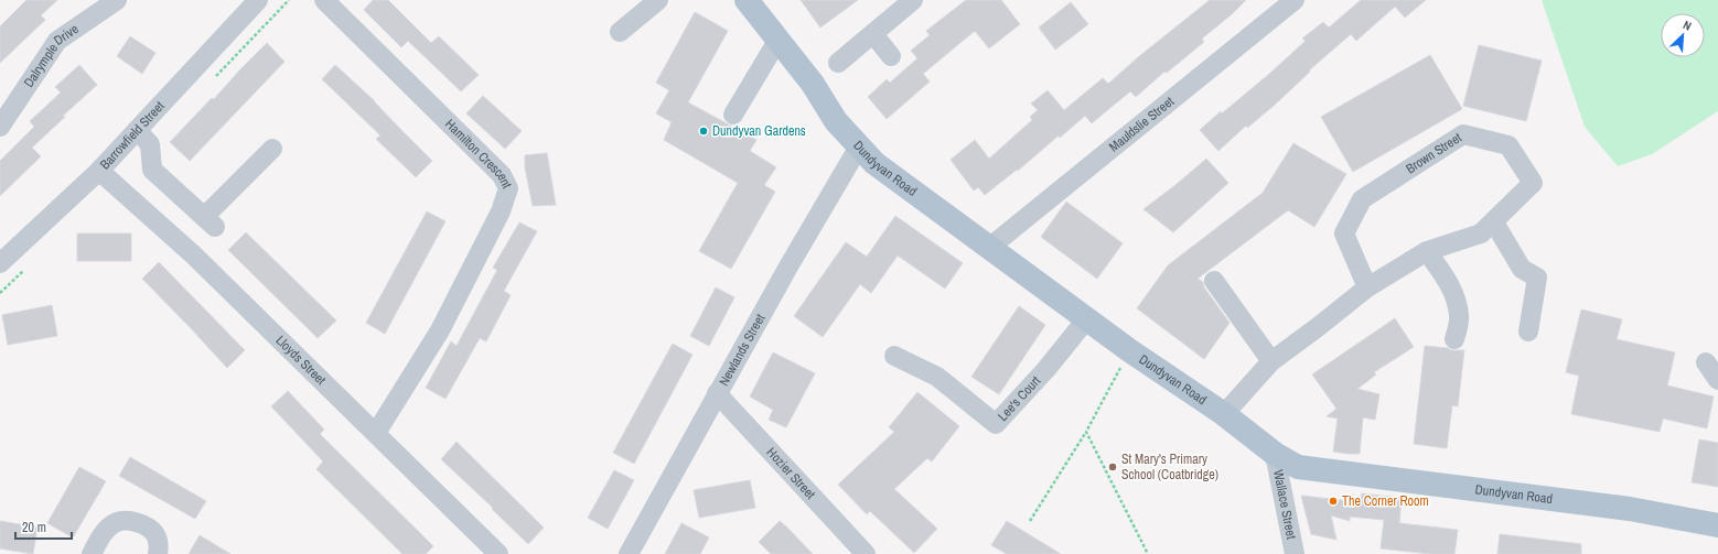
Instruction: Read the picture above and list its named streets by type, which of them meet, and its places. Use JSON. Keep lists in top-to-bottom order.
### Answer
{
  "streets": {
    "main road": ["Dundyvan Road"],
    "street": [
      "Dalrymple Drive",
      "Mauldslie Street",
      "Barrowfield Street",
      "Brown Street",
      "Hamilton Crescent",
      "Newlands Street",
      "Lloyds Street",
      "Lee's Court",
      "Hozier Street",
      "Wallace Street"
    ]
  },
  "crossings": [
    ["Mauldslie Street", "Dundyvan Road"],
    ["Barrowfield Street", "Lloyds Street"],
    ["Brown Street", "Dundyvan Road"],
    ["Hamilton Crescent", "Lloyds Street"],
    ["Dundyvan Road", "Newlands Street"],
    ["Dundyvan Road", "Lee's Court"],
    ["Dundyvan Road", "Wallace Street"],
    ["Newlands Street", "Hozier Street"]
  ],
  "places": ["Dundyvan Gardens", "St Mary's Primary School (Coatbridge)", "The Corner Room"],
  "scale_bar": "20 m",
  "north": "top right"
}
